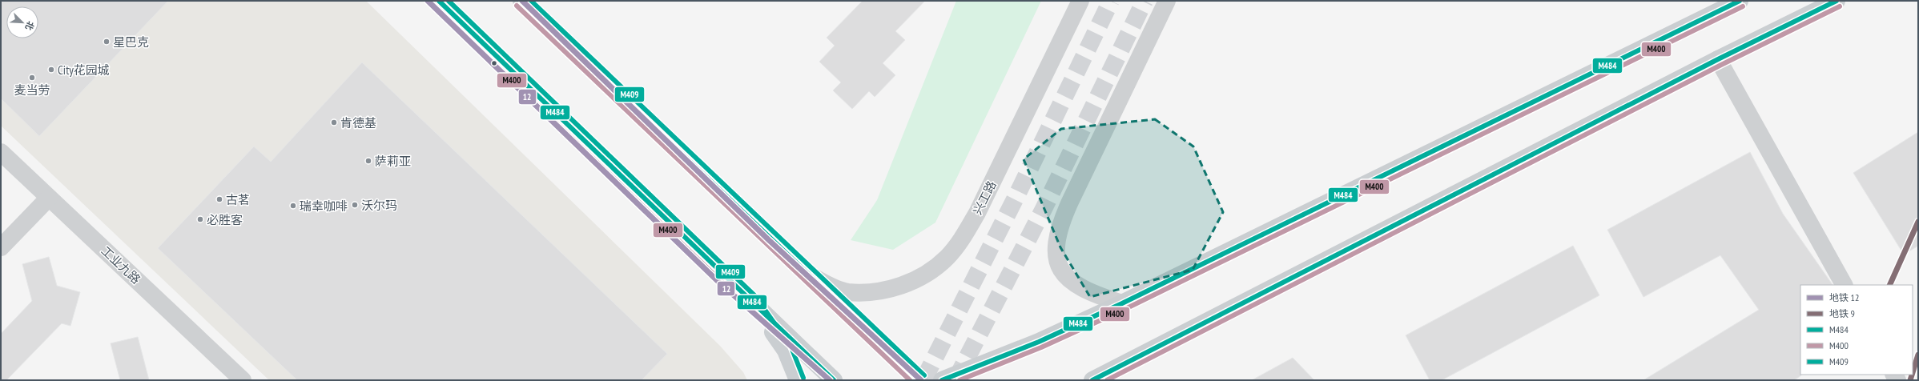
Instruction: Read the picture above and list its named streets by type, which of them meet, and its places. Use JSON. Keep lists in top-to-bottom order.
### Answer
{
  "streets": {
    "street": ["兴工路", "工业九路"]
  },
  "places": [
    "星巴克",
    "City花园城",
    "麦当劳",
    "肯德基",
    "萨莉亚",
    "古茗",
    "沃尔玛",
    "瑞幸咖啡",
    "必胜客"
  ],
  "lines": [
    "metro line 12",
    "transit line M484",
    "transit line M409",
    "transit line M400",
    "metro line 9"
  ],
  "legend": [
    "地铁 12",
    "地铁 9",
    "M484",
    "M400",
    "M409"
  ],
  "north": "bottom right"
}
